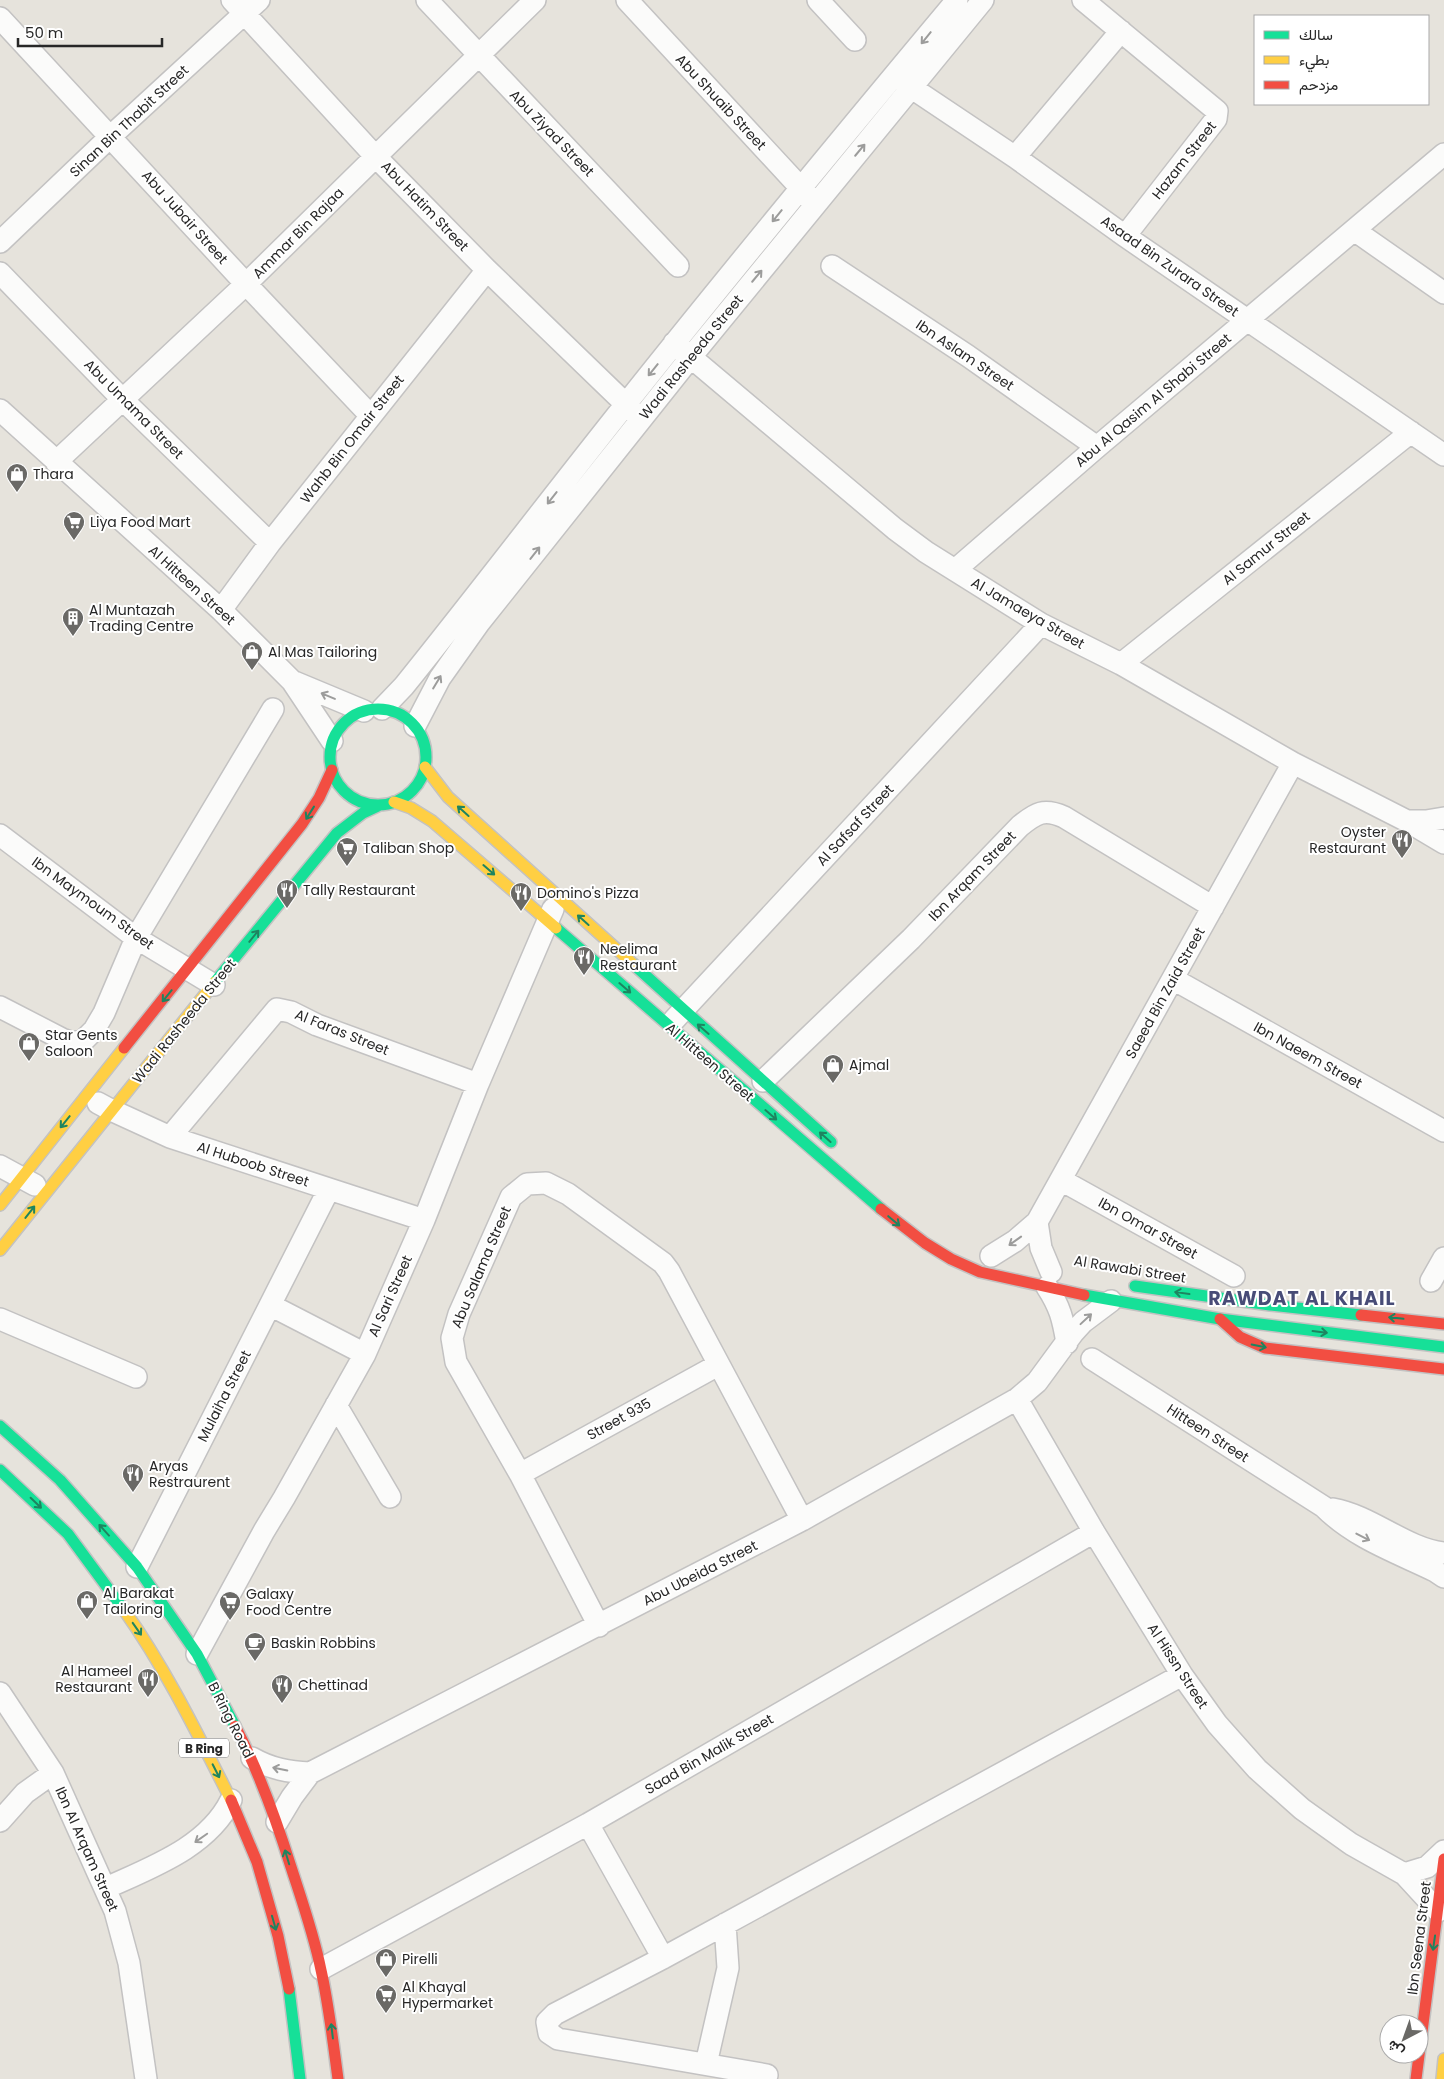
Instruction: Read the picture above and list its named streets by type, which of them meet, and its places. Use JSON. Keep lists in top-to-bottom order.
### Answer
{
  "streets": {
    "street": [
      "Abu Shuaib Street",
      "Sinan Bin Thabit Street",
      "Abu Ziyad Street",
      "Hazam Street",
      "Abu Hatim Street",
      "Abu Jubair Street",
      "Ammar Bin Rajaa",
      "Asaad Bin Zurara Street",
      "Ibn Aslam Street",
      "Wadi Rasheeda Street",
      "Abu Al Qasim Al Shabi Street",
      "Abu Umama Street",
      "Wahb Bin Omair Street",
      "Al Samur Street",
      "Al Hitteen Street",
      "Al Jamaeya Street",
      "Al Safsaf Street",
      "Ibn Arqam Street",
      "Ibn Maymoum Street",
      "Saeed Bin Zaid Street",
      "Al Faras Street",
      "Ibn Naeem Street",
      "Al Huboob Street",
      "Ibn Omar Street",
      "Abu Salama Street",
      "Al Rawabi Street",
      "Al Sari Street",
      "Mulaiha Street",
      "Street 935",
      "Hitteen Street",
      "Abu Ubeida Street",
      "Al Hissn Street",
      "B Ring Road",
      "B Ring",
      "Saad Bin Malik Street",
      "Ibn Al Arqam Street",
      "Ibn Seena Street"
    ]
  },
  "crossings": [
    ["Abu Shuaib Street", "Wadi Rasheeda Street"],
    ["Sinan Bin Thabit Street", "Abu Hatim Street"],
    ["Sinan Bin Thabit Street", "Abu Jubair Street"],
    ["Abu Ziyad Street", "Ammar Bin Rajaa"],
    ["Hazam Street", "Asaad Bin Zurara Street"],
    ["Abu Hatim Street", "Ammar Bin Rajaa"],
    ["Abu Hatim Street", "Wadi Rasheeda Street"],
    ["Abu Hatim Street", "Wahb Bin Omair Street"],
    ["Abu Jubair Street", "Ammar Bin Rajaa"],
    ["Abu Jubair Street", "Wahb Bin Omair Street"],
    ["Ammar Bin Rajaa", "Abu Umama Street"],
    ["Ammar Bin Rajaa", "Al Hitteen Street"],
    ["Asaad Bin Zurara Street", "Wadi Rasheeda Street"],
    ["Asaad Bin Zurara Street", "Abu Al Qasim Al Shabi Street"],
    ["Asaad Bin Zurara Street", "Al Samur Street"],
    ["Ibn Aslam Street", "Abu Al Qasim Al Shabi Street"],
    ["Wadi Rasheeda Street", "Al Hitteen Street"],
    ["Wadi Rasheeda Street", "Al Jamaeya Street"],
    ["Wadi Rasheeda Street", "Ibn Maymoum Street"],
    ["Wadi Rasheeda Street", "Al Huboob Street"],
    ["Abu Al Qasim Al Shabi Street", "Al Jamaeya Street"],
    ["Abu Umama Street", "Wahb Bin Omair Street"],
    ["Wahb Bin Omair Street", "Al Hitteen Street"],
    ["Al Samur Street", "Al Jamaeya Street"],
    ["Al Hitteen Street", "Al Safsaf Street"],
    ["Al Hitteen Street", "Ibn Arqam Street"],
    ["Al Hitteen Street", "Al Sari Street"],
    ["Al Jamaeya Street", "Al Safsaf Street"],
    ["Al Jamaeya Street", "Saeed Bin Zaid Street"],
    ["Ibn Arqam Street", "Saeed Bin Zaid Street"],
    ["Saeed Bin Zaid Street", "Ibn Naeem Street"],
    ["Saeed Bin Zaid Street", "Ibn Omar Street"],
    ["Al Faras Street", "Al Huboob Street"],
    ["Al Faras Street", "Al Sari Street"],
    ["Al Huboob Street", "Al Sari Street"],
    ["Al Huboob Street", "Mulaiha Street"],
    ["Abu Salama Street", "Street 935"],
    ["Abu Salama Street", "Abu Ubeida Street"],
    ["Al Sari Street", "B Ring Road"],
    ["Mulaiha Street", "B Ring Road"],
    ["Abu Ubeida Street", "Al Hissn Street"],
    ["Abu Ubeida Street", "B Ring Road"],
    ["Al Hissn Street", "Saad Bin Malik Street"],
    ["Al Hissn Street", "Ibn Seena Street"],
    ["B Ring Road", "Saad Bin Malik Street"]
  ],
  "one_way": ["Ibn Seena Street"],
  "districts": ["RAWDAT AL KHAIL"],
  "places": {
    "shop": [
      "Thara",
      "Al Mas Tailoring",
      "Star Gents Saloon",
      "Ajmal",
      "Al Barakat Tailoring",
      "Pirelli"
    ],
    "supermarket": [
      "Liya Food Mart",
      "Taliban Shop",
      "Galaxy Food Centre",
      "Al Khayal Hypermarket"
    ],
    "building": ["Al Muntazah Trading Centre"],
    "restaurant": [
      "Oyster Restaurant",
      "Tally Restaurant",
      "Domino's Pizza",
      "Neelima Restaurant",
      "Aryas Restraurent",
      "Al Hameel Restaurant",
      "Chettinad"
    ],
    "cafe": ["Baskin Robbins"]
  },
  "legend": ["سالك", "بطيء", "مزدحم"],
  "scale_bar": "50 m",
  "north": "bottom left"
}
